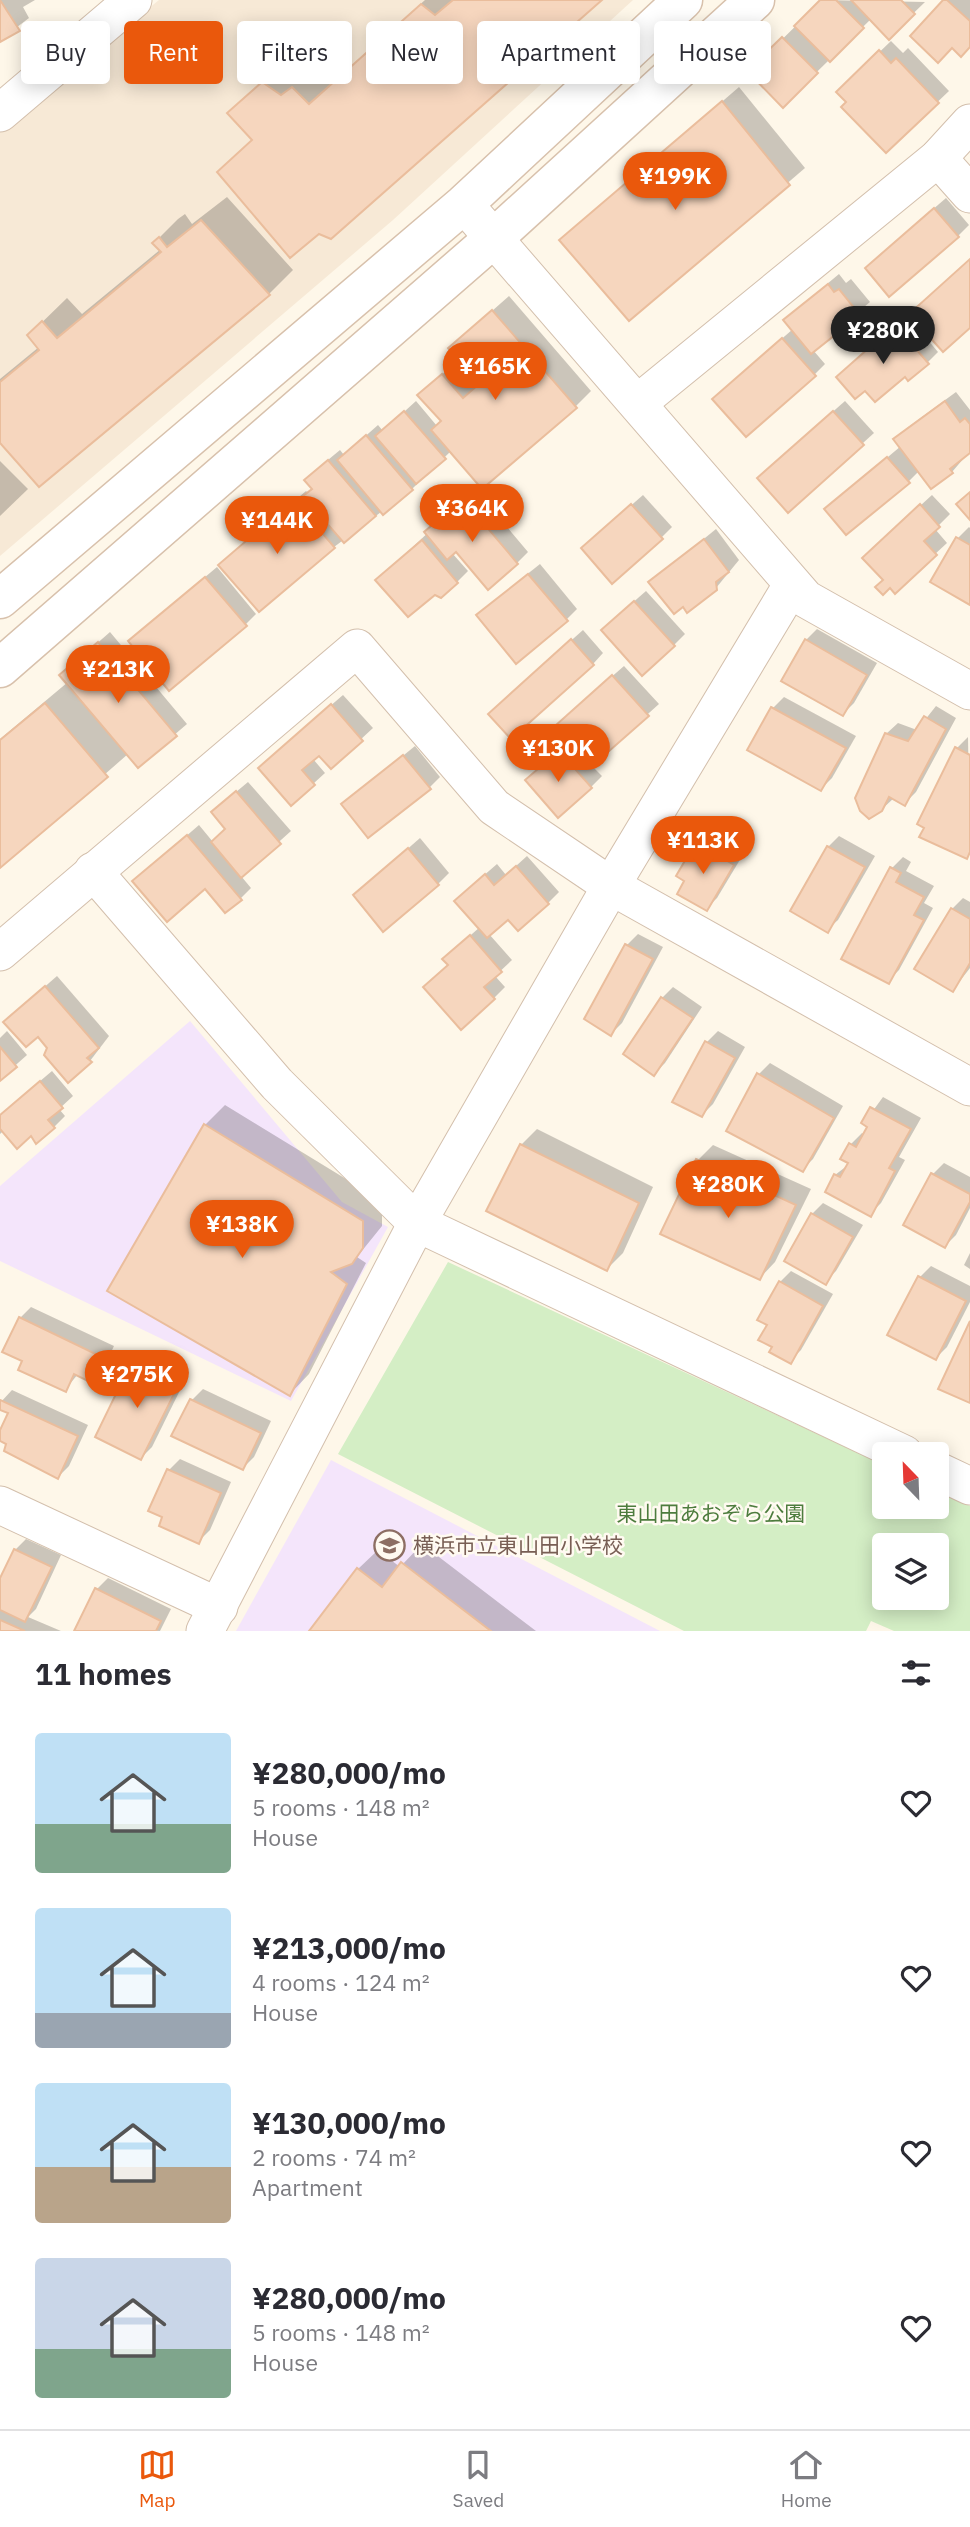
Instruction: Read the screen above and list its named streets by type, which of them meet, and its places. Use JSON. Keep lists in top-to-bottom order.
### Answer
{
  "parks": ["東山田あおぞら公園"],
  "places": {
    "school or university": ["横浜市立東山田小学校"]
  },
  "north": "top left",
  "page": {
    "chip": [
      "Buy",
      "Rent",
      "Filters",
      "New",
      "Apartment",
      "House"
    ],
    "price": [
      "¥199K",
      "¥280K",
      "¥165K",
      "¥364K",
      "¥144K",
      "¥213K",
      "¥130K",
      "¥113K",
      "¥280K",
      "¥138K",
      "¥275K"
    ],
    "heading": "11 homes",
    "list": [
      {
        "name": "¥280,000/mo",
        "note": "5 rooms · 148 m² · House"
      },
      {
        "name": "¥213,000/mo",
        "note": "4 rooms · 124 m² · House"
      },
      {
        "name": "¥130,000/mo",
        "note": "2 rooms · 74 m² · Apartment"
      },
      {
        "name": "¥280,000/mo",
        "note": "5 rooms · 148 m² · House"
      }
    ],
    "tabs": ["Map", "Saved", "Home"]
  }
}
